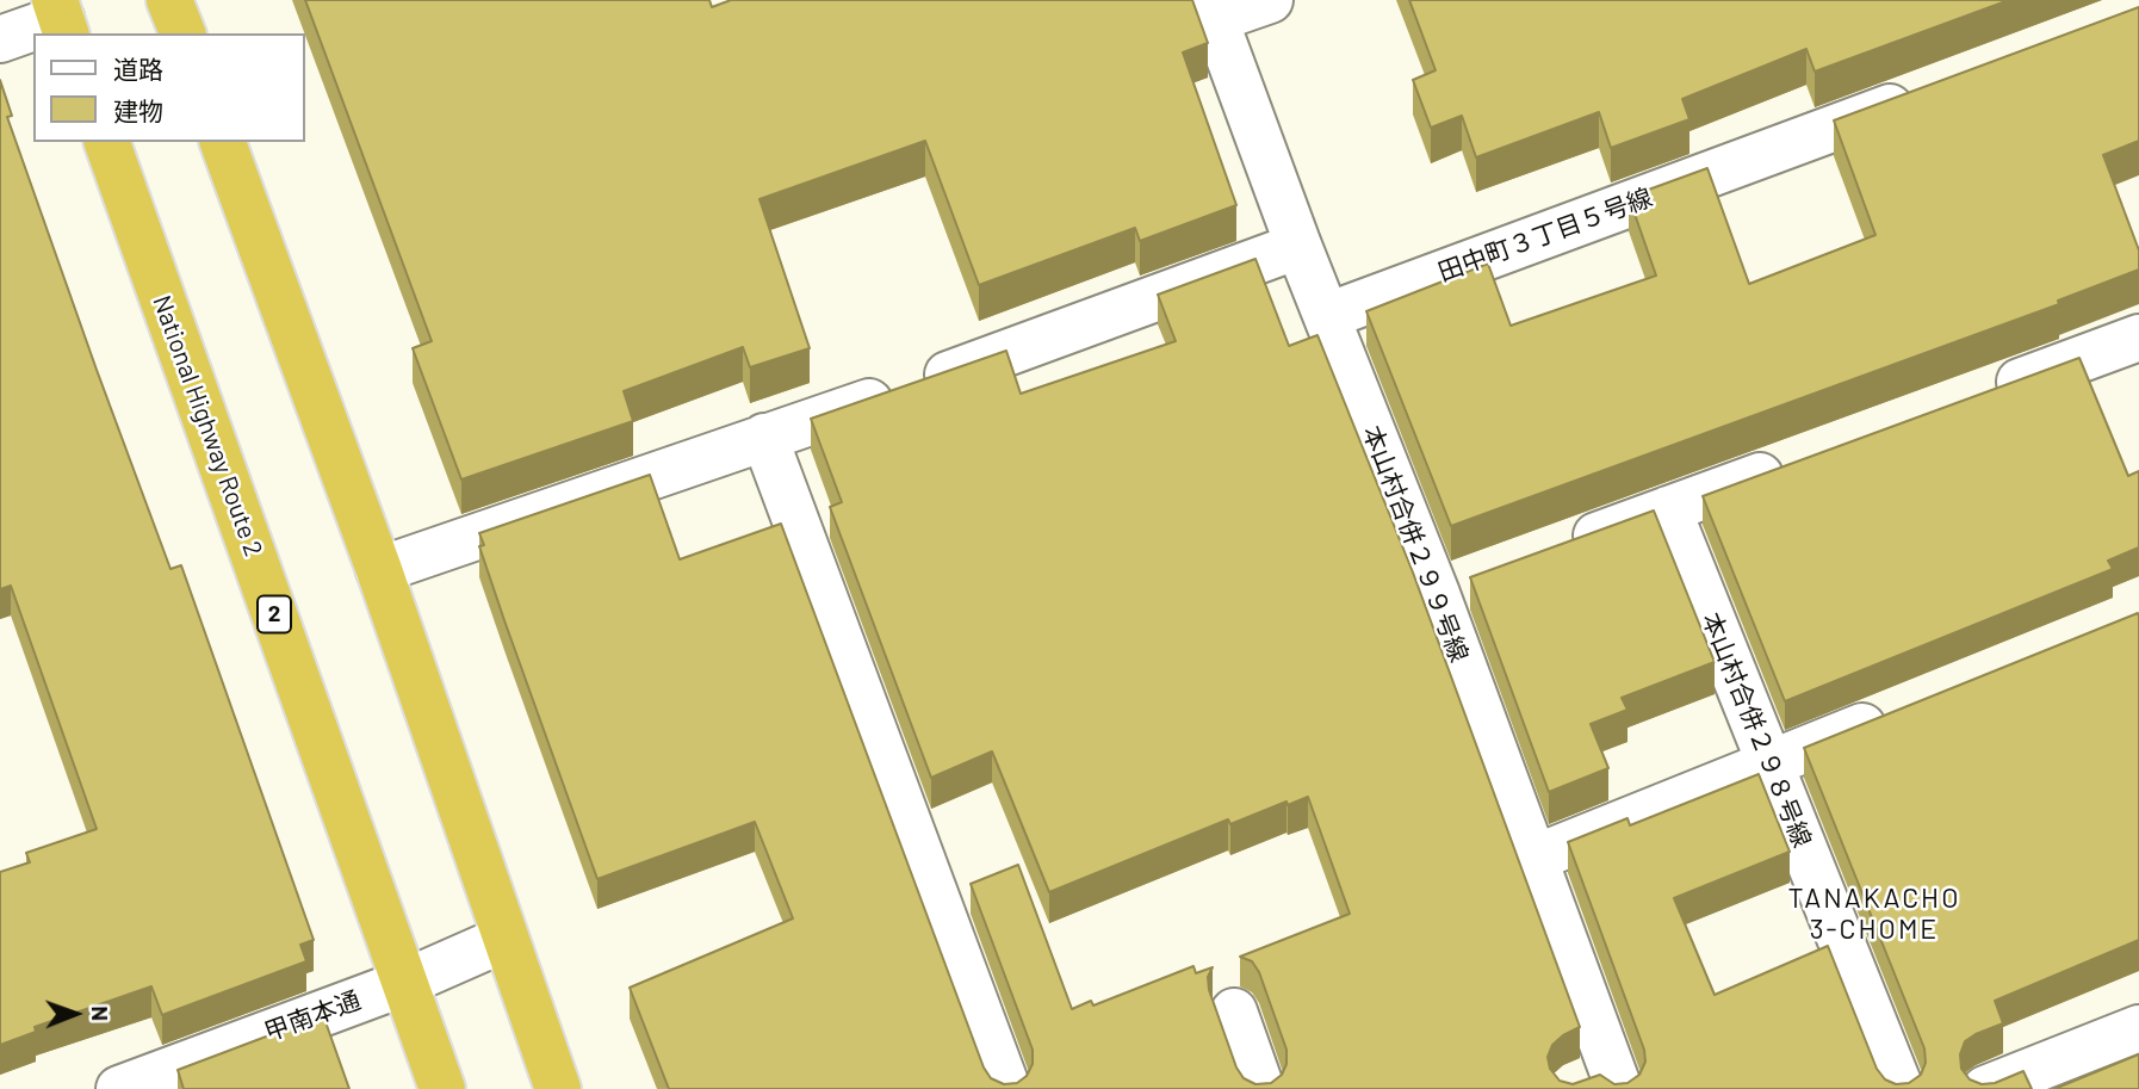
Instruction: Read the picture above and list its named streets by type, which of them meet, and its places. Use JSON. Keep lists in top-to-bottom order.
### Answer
{
  "streets": {
    "highway": ["National Highway Route 2", "2"],
    "street": [
      "田中町３丁目５号線",
      "本山村合併２９９号線",
      "本山村合併２９８号線",
      "甲南本通"
    ]
  },
  "crossings": [
    ["田中町３丁目５号線", "本山村合併２９９号線"],
    ["National Highway Route 2", "甲南本通"]
  ],
  "districts": ["TANAKACHO 3-CHOME"],
  "legend": ["道路", "建物"],
  "north": "right"
}
